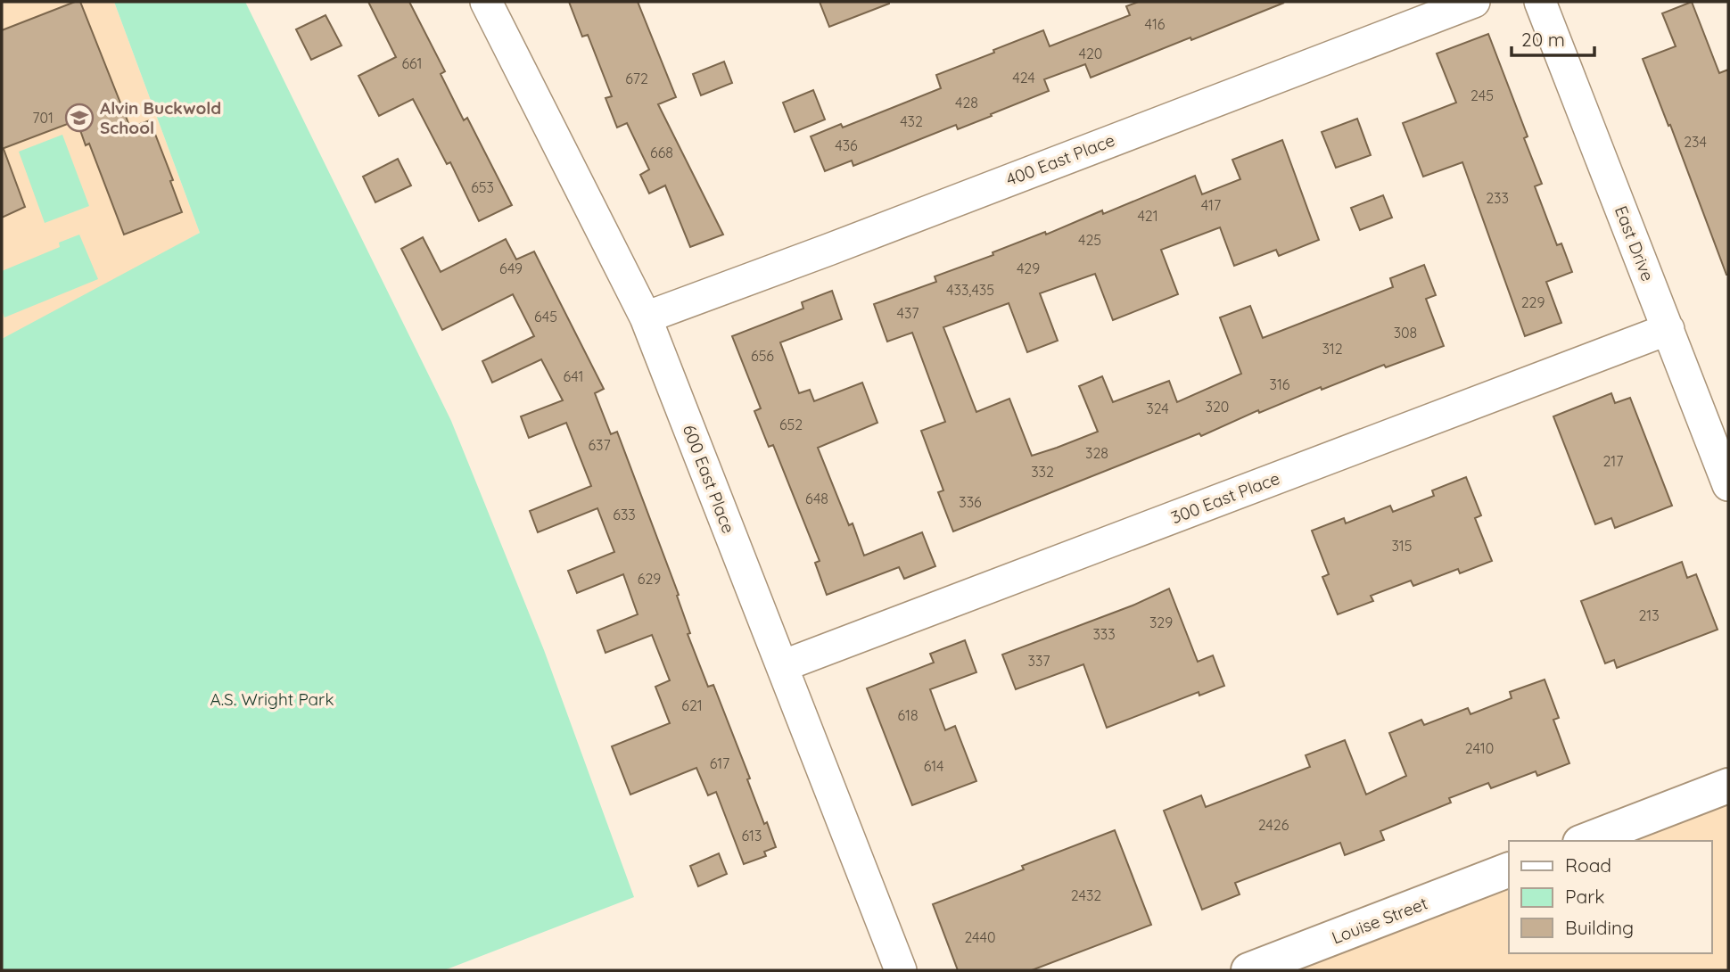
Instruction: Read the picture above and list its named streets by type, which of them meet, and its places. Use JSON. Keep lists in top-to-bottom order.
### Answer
{
  "streets": {
    "street": [
      "400 East Place",
      "East Drive",
      "600 East Place",
      "300 East Place",
      "Louise Street"
    ]
  },
  "crossings": [
    ["400 East Place", "600 East Place"],
    ["East Drive", "300 East Place"],
    ["600 East Place", "300 East Place"]
  ],
  "parks": ["A.S. Wright Park"],
  "places": {
    "school or university": ["Alvin Buckwold School"]
  },
  "house_numbers": [
    "416",
    "420",
    "661",
    "424",
    "672",
    "245",
    "428",
    "701",
    "432",
    "234",
    "436",
    "668",
    "653",
    "233",
    "417",
    "421",
    "425",
    "649",
    "429",
    "433,435",
    "229",
    "437",
    "645",
    "308",
    "312",
    "656",
    "641",
    "316",
    "320",
    "324",
    "652",
    "637",
    "328",
    "217",
    "332",
    "648",
    "336",
    "633",
    "315",
    "629",
    "213",
    "329",
    "333",
    "337",
    "621",
    "618",
    "2410",
    "617",
    "614",
    "2426",
    "613",
    "2432",
    "2440"
  ],
  "legend": ["Road", "Park", "Building"],
  "scale_bar": "20 m"
}
